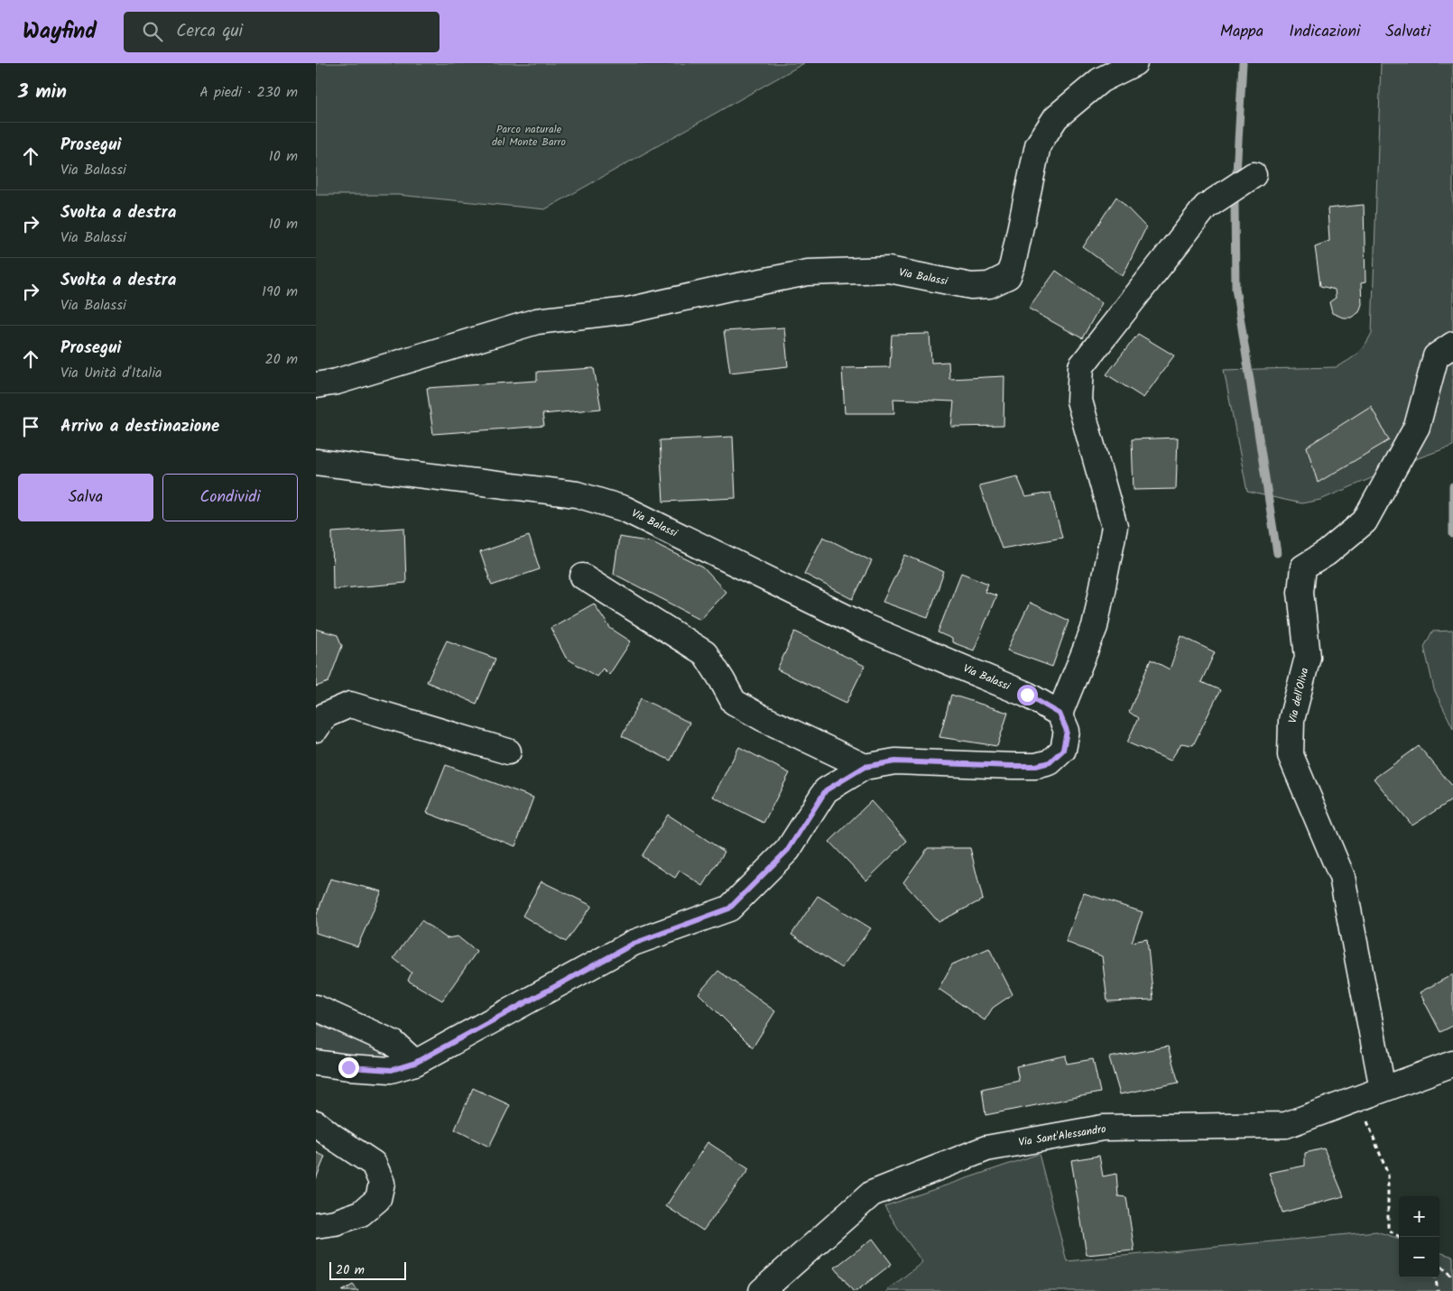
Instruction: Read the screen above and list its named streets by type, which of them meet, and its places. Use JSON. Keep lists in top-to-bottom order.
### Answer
{
  "streets": {
    "street": ["Via Balassi", "Via dell'Oliva", "Via Sant'Alessandro"]
  },
  "crossings": [
    ["Via dell'Oliva", "Via Sant'Alessandro"]
  ],
  "parks": ["Parco naturale del Monte Barro"],
  "scale_bar": "20 m",
  "page": {
    "header": "Wayfind",
    "search": "Cerca qui",
    "nav": ["Mappa", "Indicazioni", "Salvati"],
    "heading": ["3 min", "A piedi · 230 m"],
    "list": [
      ["Prosegui", "Via Balassi", "10 m"],
      ["Svolta a destra", "Via Balassi", "10 m"],
      ["Svolta a destra", "Via Balassi", "190 m"],
      ["Prosegui", "Via Unità d'Italia", "20 m"],
      "Arrivo a destinazione"
    ],
    "buttons": ["Salva", "Condividi"],
    "map_buttons": ["+", "−"],
    "scale": "20 m"
  }
}
